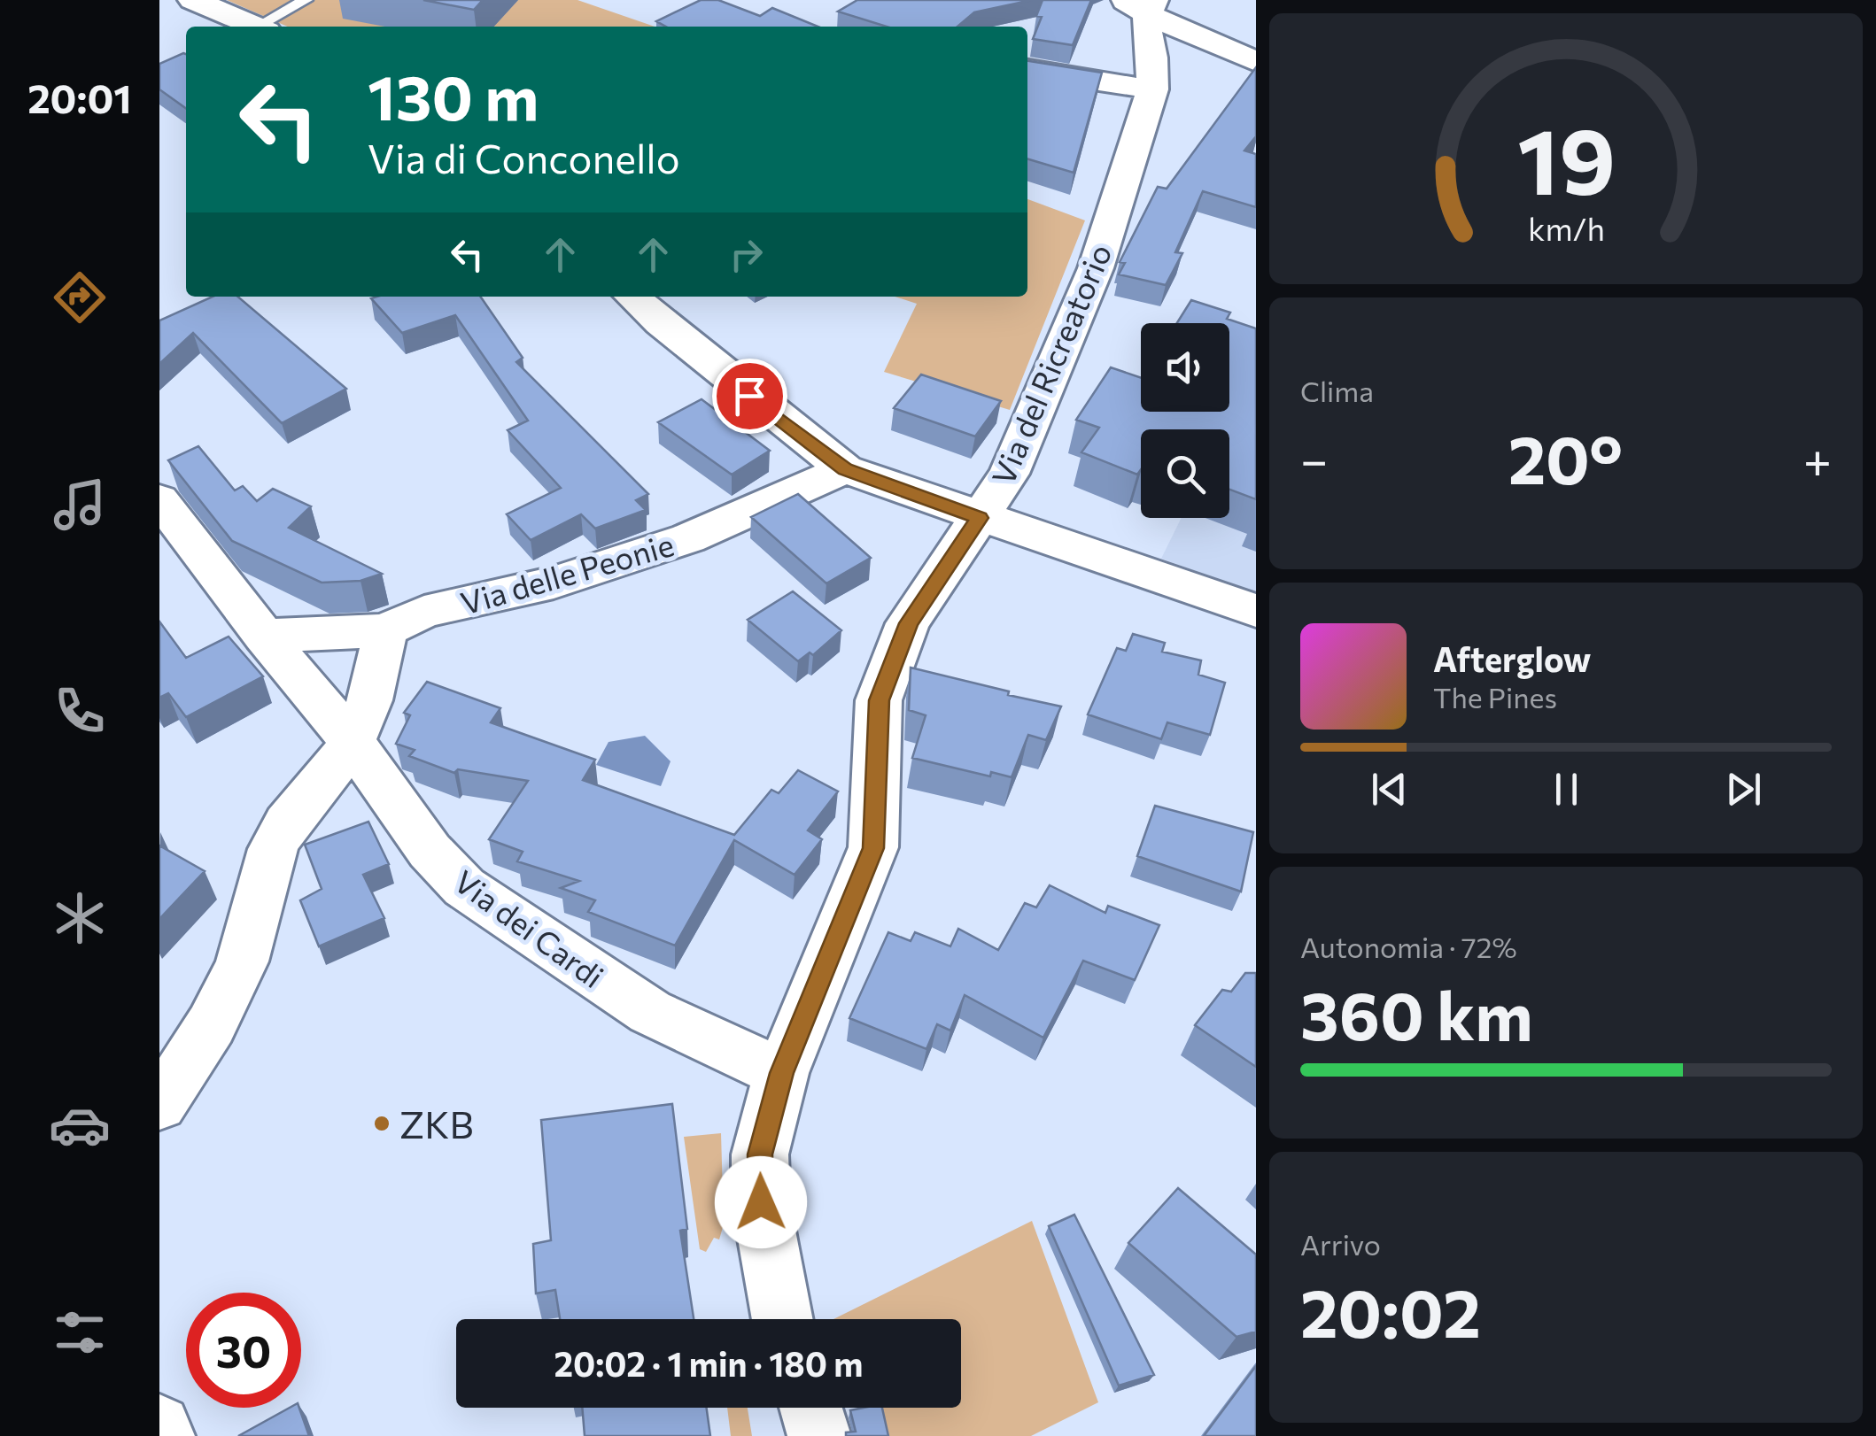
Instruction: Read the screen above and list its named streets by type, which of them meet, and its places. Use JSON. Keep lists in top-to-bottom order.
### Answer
{
  "streets": {
    "street": ["Via del Ricreatorio", "Via delle Peonie", "Via dei Cardi"]
  },
  "crossings": [
    ["Via del Ricreatorio", "Via dei Cardi"]
  ],
  "places": ["ZKB"],
  "page": {
    "tabs": "20:01",
    "turn": ["130 m", "Via di Conconello"],
    "tile": [
      "Clima",
      ["Autonomia · 72%", "360 km"],
      ["Arrivo", "20:02"]
    ],
    "heat": ["−", "20°", "+"],
    "song": ["Afterglow", "The Pines"],
    "limit": "30",
    "trip": "20:02 · 1 min · 180 m",
    "gauge": ["19", "km/h"]
  }
}
